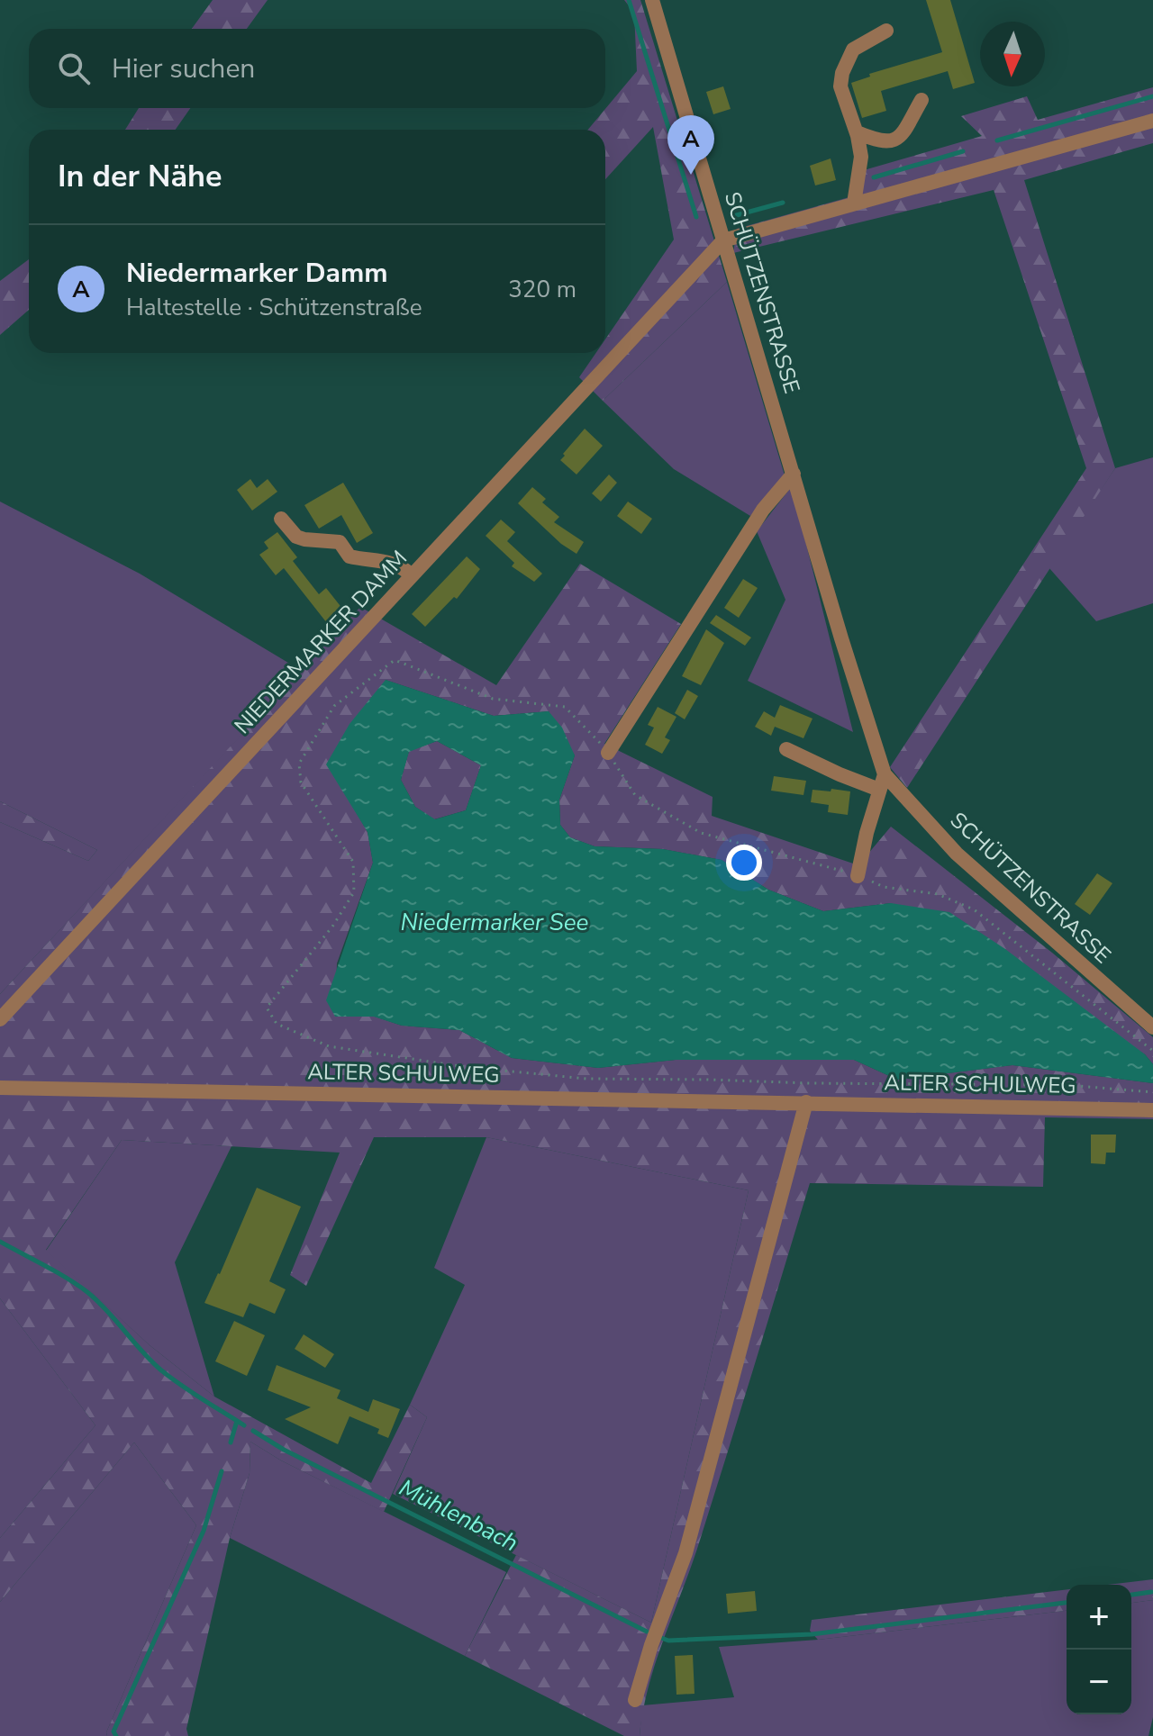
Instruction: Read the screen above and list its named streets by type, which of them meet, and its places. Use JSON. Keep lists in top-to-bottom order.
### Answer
{
  "streets": {
    "street": ["SCHÜTZENSTRASSE", "NIEDERMARKER DAMM", "ALTER SCHULWEG"]
  },
  "crossings": [
    ["SCHÜTZENSTRASSE", "NIEDERMARKER DAMM"]
  ],
  "water": ["Niedermarker See", "Mühlenbach"],
  "north": "bottom",
  "page": {
    "search": "Hier suchen",
    "pins": "A",
    "heading": "In der Nähe",
    "list": [
      {
        "mark": "A",
        "name": "Niedermarker Damm",
        "note": "Haltestelle · Schützenstraße",
        "value": "320 m"
      }
    ],
    "map_buttons": ["+", "−"]
  }
}
